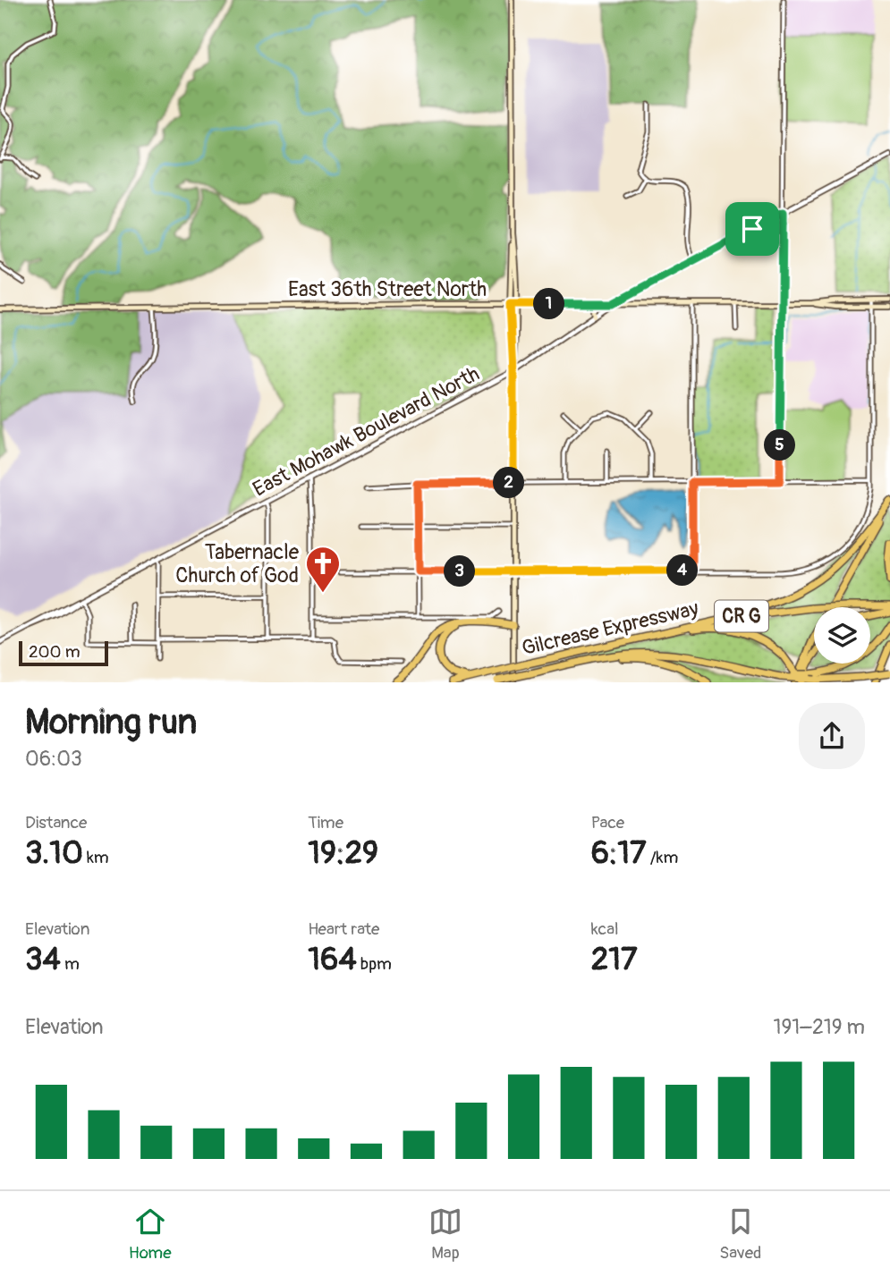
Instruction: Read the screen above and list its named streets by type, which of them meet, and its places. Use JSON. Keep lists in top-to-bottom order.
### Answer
{
  "streets": {
    "highway": ["CR G", "Gilcrease Expressway"],
    "main road": ["East 36th Street North"],
    "street": ["East Mohawk Boulevard North"]
  },
  "crossings": [
    ["East 36th Street North", "East Mohawk Boulevard North"]
  ],
  "places": {
    "church": ["Tabernacle Church of God"]
  },
  "scale_bar": "200 m",
  "page": {
    "pins": [
      "1",
      "5",
      "2",
      "4",
      "3"
    ],
    "scale": "200 m",
    "heading": ["Morning run", "06:03"],
    "stats": [
      ["Distance", "3.10 km"],
      ["Time", "19:29"],
      ["Pace", "6:17 /km"],
      ["Elevation", "34 m"],
      ["Heart rate", "164 bpm"],
      ["kcal", "217"]
    ],
    "chart": ["Elevation", "191–219 m"],
    "tabs": ["Home", "Map", "Saved"]
  }
}
